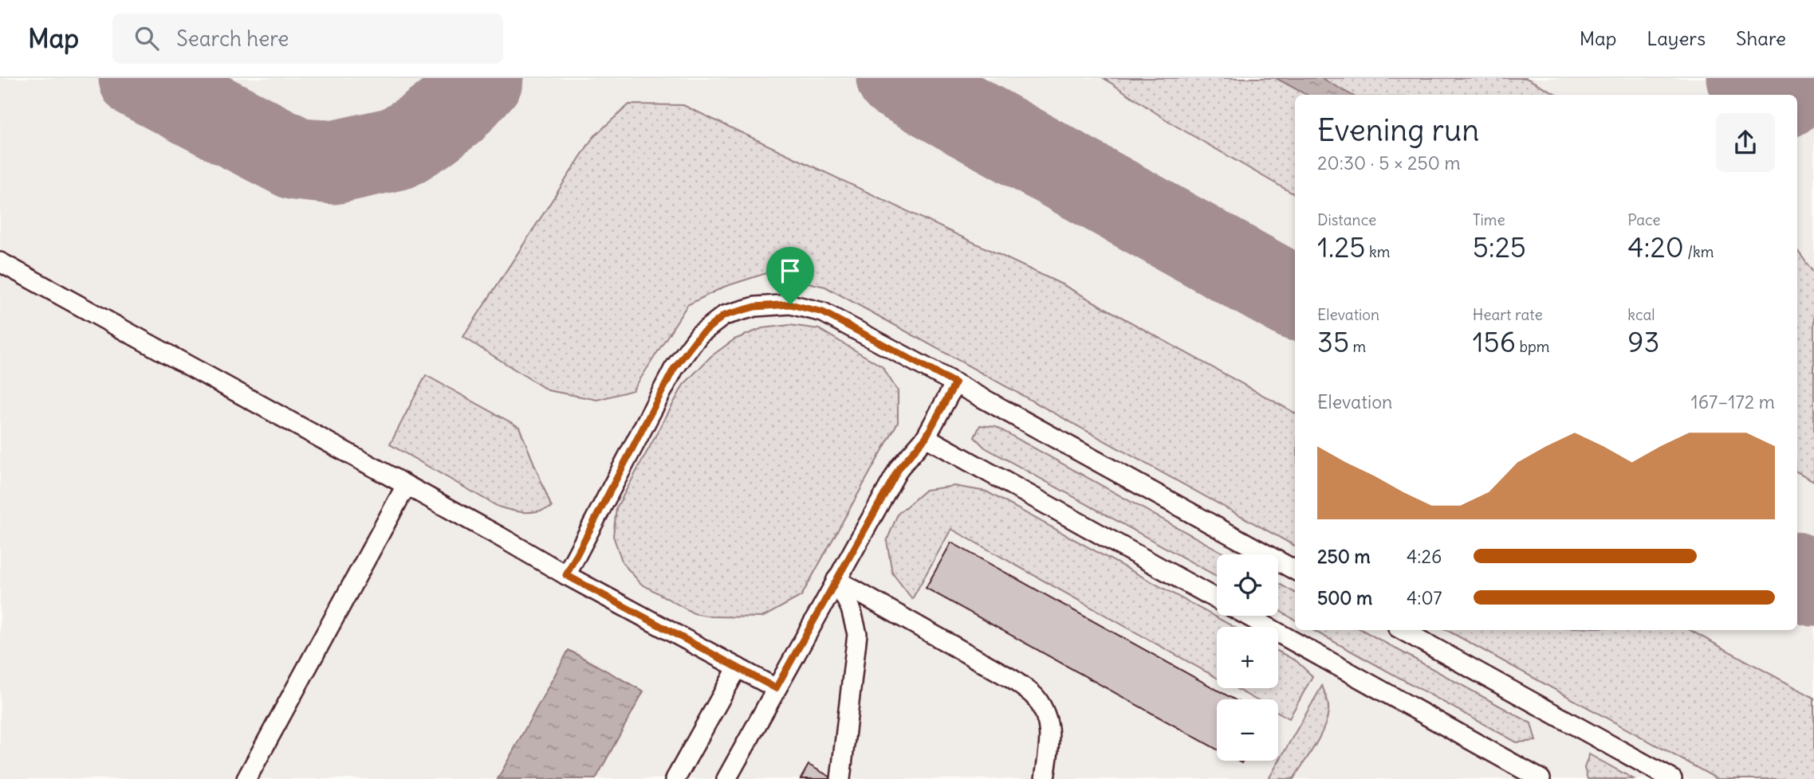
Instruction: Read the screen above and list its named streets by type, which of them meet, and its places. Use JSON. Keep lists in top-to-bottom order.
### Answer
{
  "page": {
    "header": "Map",
    "search": "Search here",
    "nav": ["Map", "Layers", "Share"],
    "heading": ["Evening run", "20:30 · 5 × 250 m"],
    "stats": [
      ["Distance", "1.25 km"],
      ["Time", "5:25"],
      ["Pace", "4:20 /km"],
      ["Elevation", "35 m"],
      ["Heart rate", "156 bpm"],
      ["kcal", "93"]
    ],
    "chart": ["Elevation", "167–172 m"],
    "list": [
      {
        "name": "250 m",
        "note": "4:26"
      },
      {
        "name": "500 m",
        "note": "4:07"
      }
    ],
    "map_buttons": ["+", "−"]
  }
}
